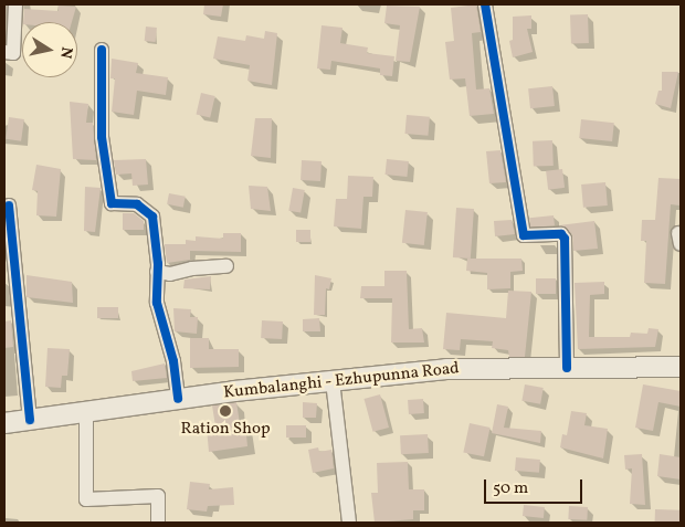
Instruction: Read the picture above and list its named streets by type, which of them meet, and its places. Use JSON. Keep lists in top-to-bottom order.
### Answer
{
  "streets": {
    "main road": ["Kumbalanghi - Ezhupunna Road"]
  },
  "places": ["Ration Shop"],
  "scale_bar": "50 m",
  "north": "right"
}
